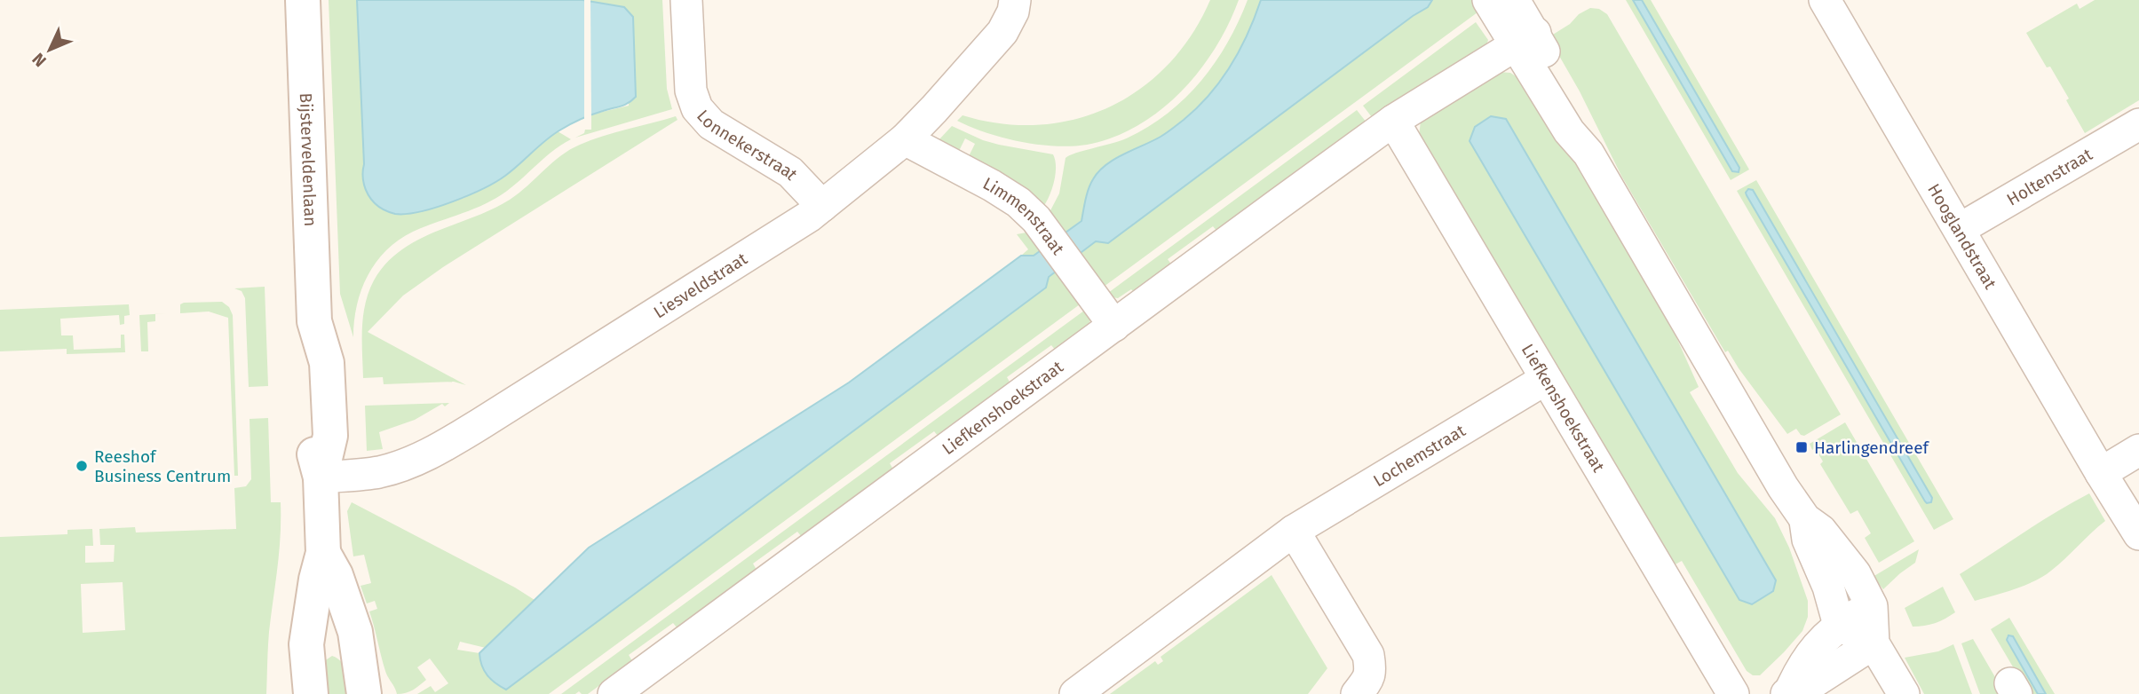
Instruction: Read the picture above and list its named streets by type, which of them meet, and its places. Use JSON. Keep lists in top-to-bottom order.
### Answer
{
  "streets": {
    "street": [
      "Lonnekerstraat",
      "Bijsterveldenlaan",
      "Holtenstraat",
      "Limmenstraat",
      "Hooglandstraat",
      "Liesveldstraat",
      "Liefkenshoekstraat",
      "Lochemstraat"
    ]
  },
  "crossings": [
    ["Lonnekerstraat", "Liesveldstraat"],
    ["Bijsterveldenlaan", "Liesveldstraat"],
    ["Holtenstraat", "Hooglandstraat"],
    ["Limmenstraat", "Liesveldstraat"],
    ["Limmenstraat", "Liefkenshoekstraat"],
    ["Liefkenshoekstraat", "Lochemstraat"]
  ],
  "places": {
    "transit": ["Harlingendreef"],
    "other": ["Reeshof Business Centrum"]
  },
  "north": "bottom left"
}
